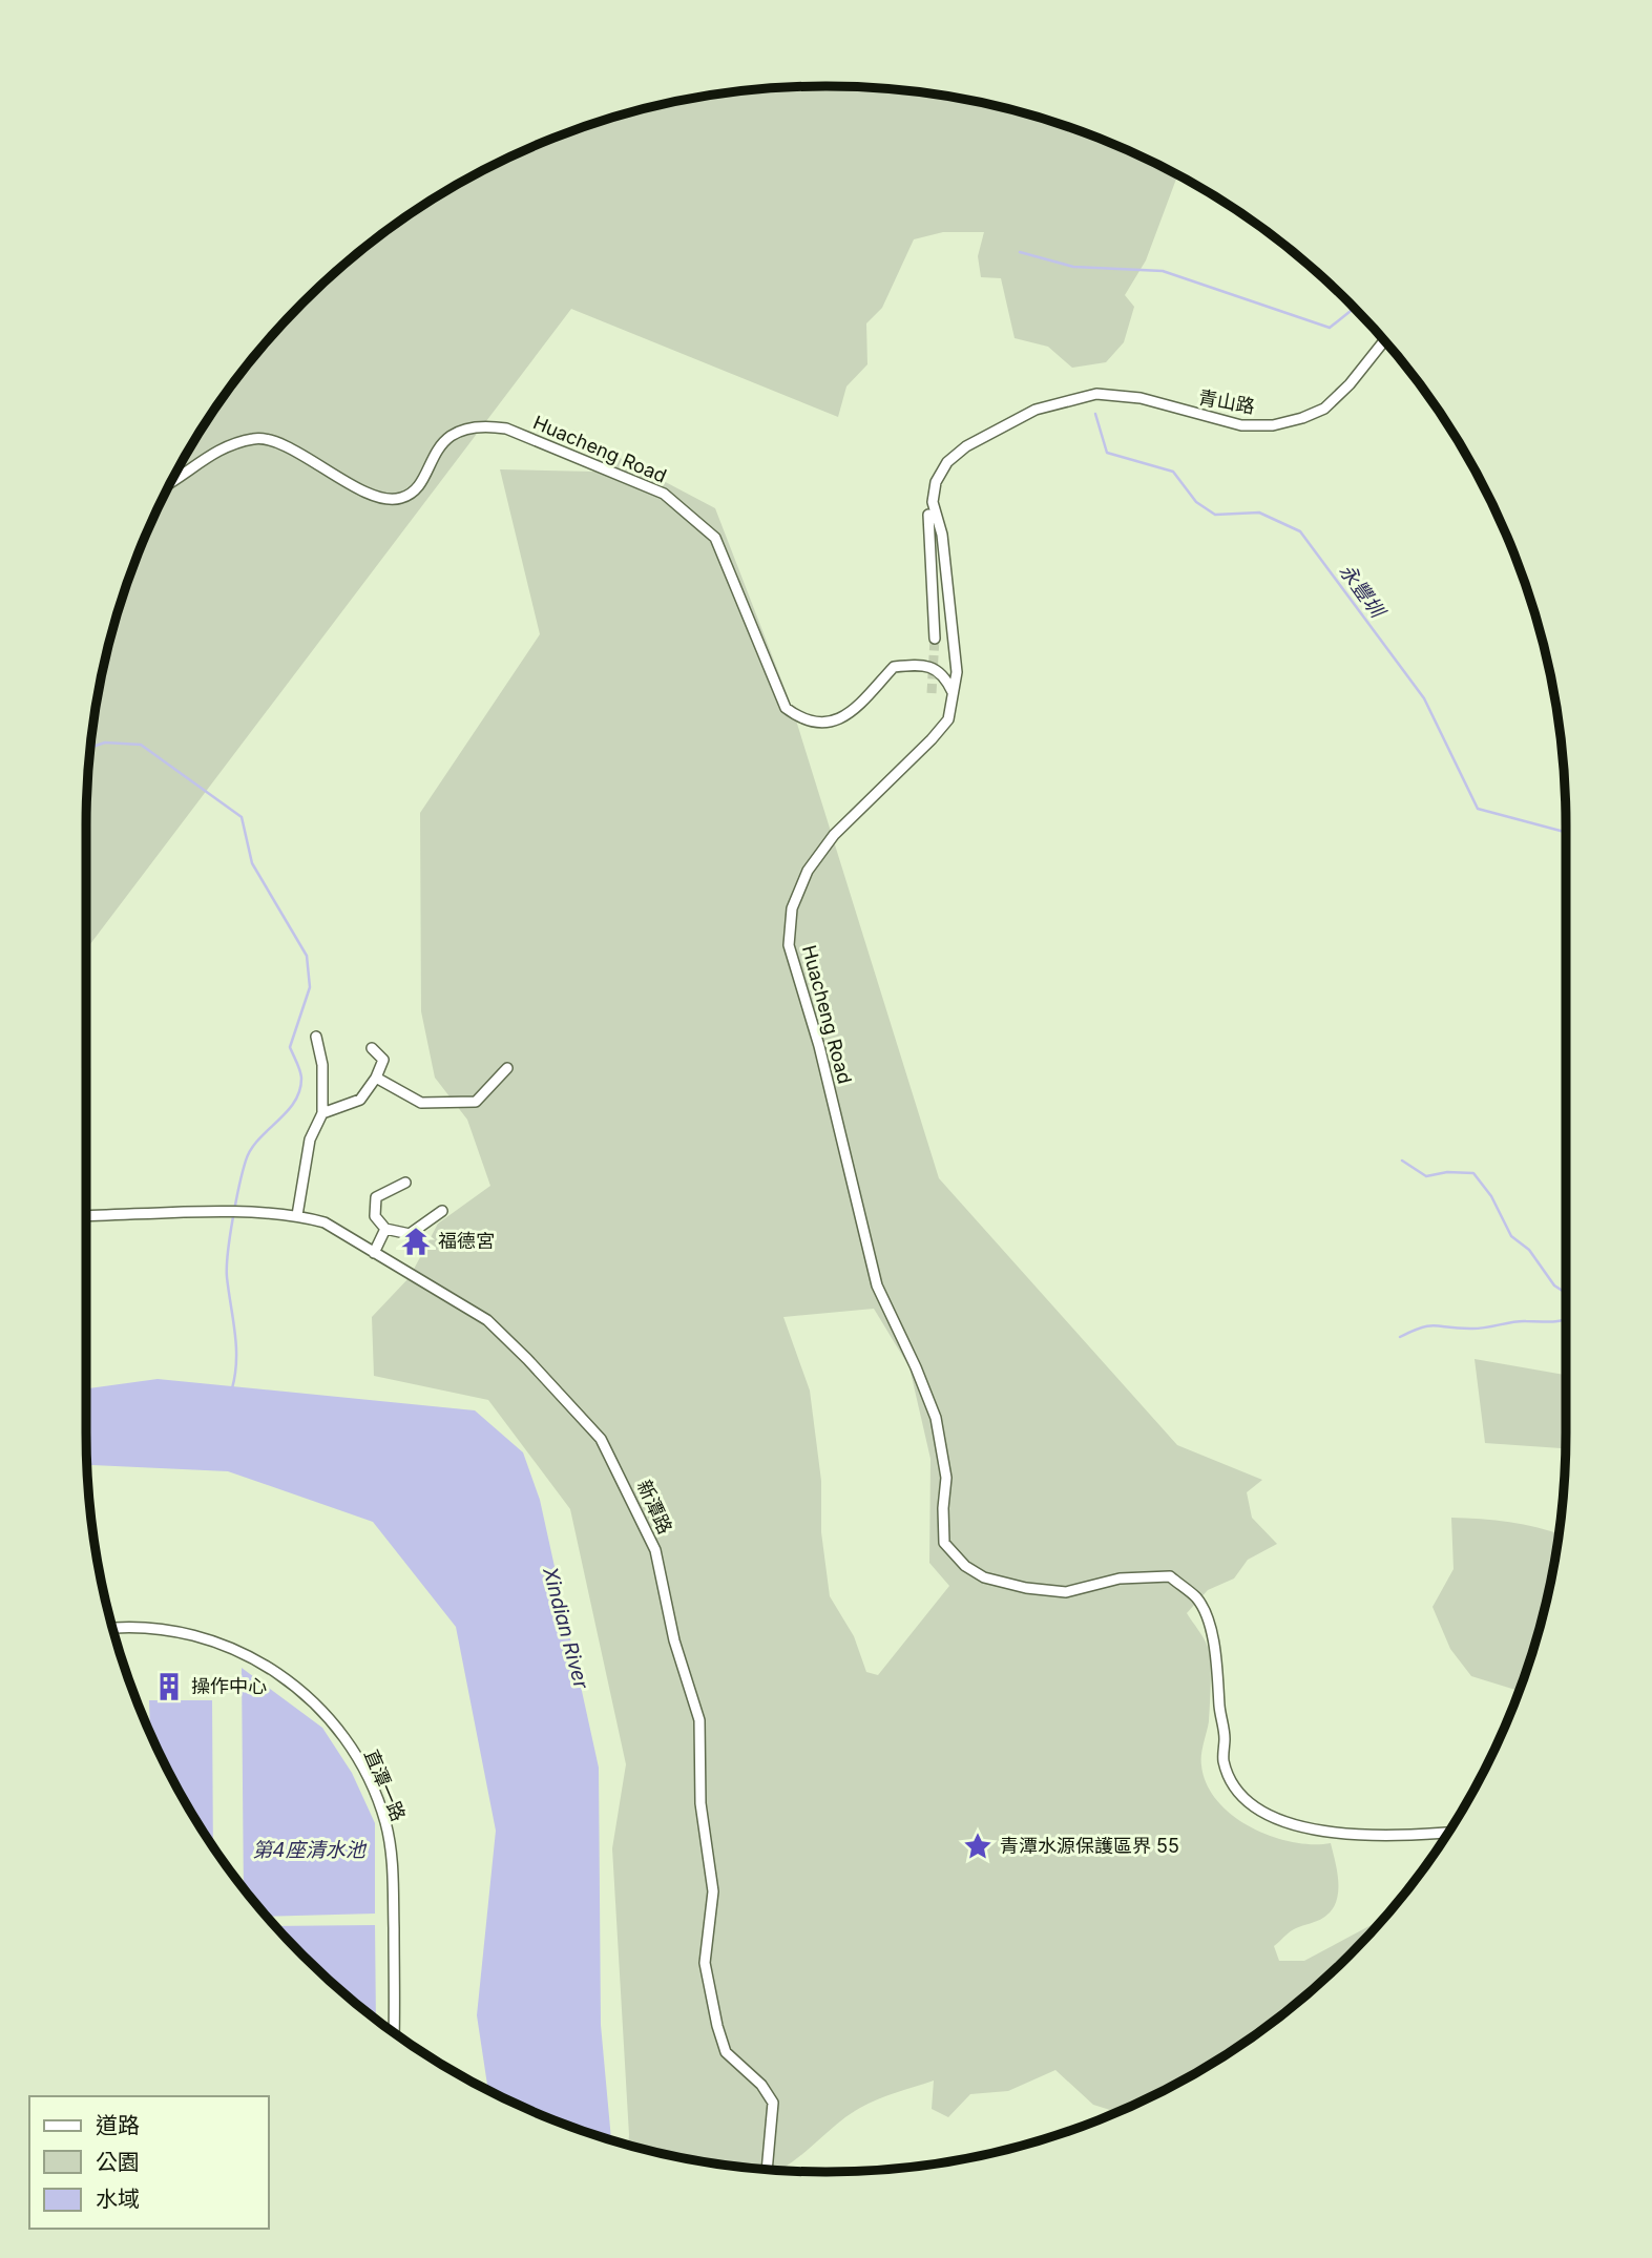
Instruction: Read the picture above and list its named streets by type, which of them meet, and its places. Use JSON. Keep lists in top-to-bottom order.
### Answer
{
  "streets": {
    "street": ["Huacheng Road", "新潭路", "直潭一路"]
  },
  "water": ["永豐圳", "Xindian River", "第4座清水池"],
  "places": {
    "temple": ["福德宮"],
    "building": ["操作中心"],
    "place": ["青潭水源保護區界 55"]
  },
  "legend": ["道路", "公園", "水域"]
}
